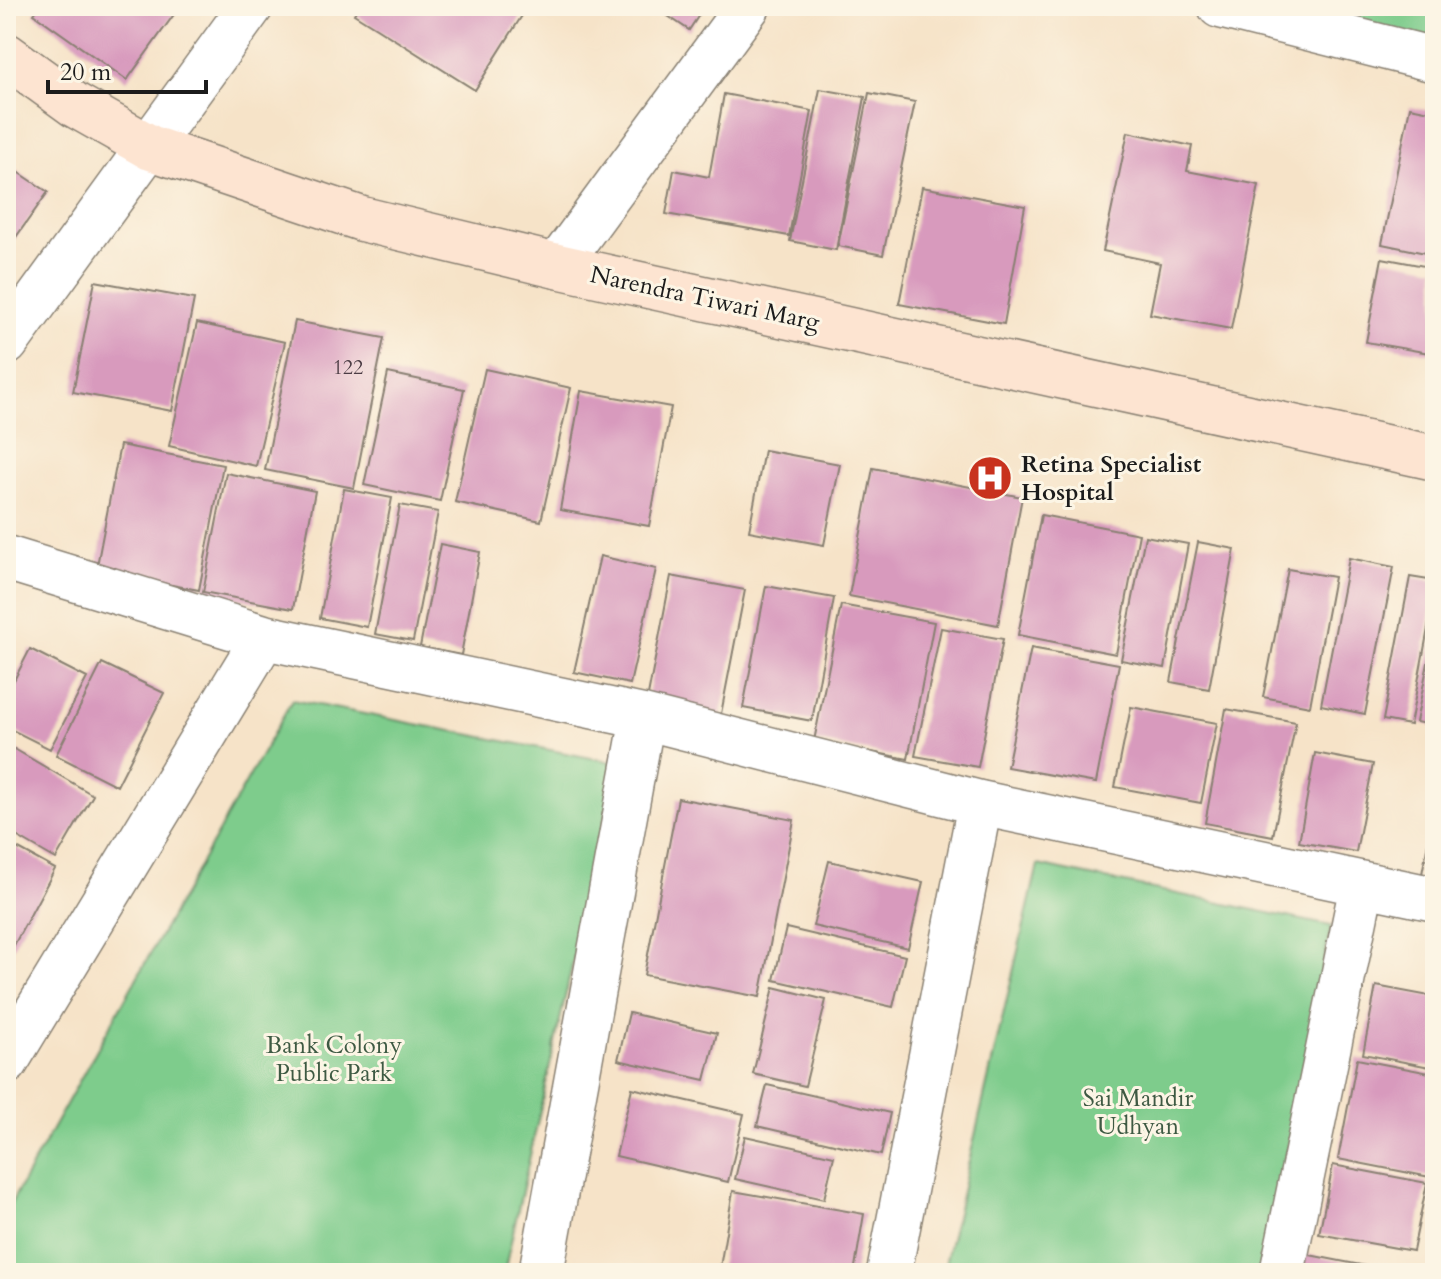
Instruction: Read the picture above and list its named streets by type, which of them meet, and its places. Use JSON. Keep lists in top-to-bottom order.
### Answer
{
  "streets": {
    "street": ["Narendra Tiwari Marg"]
  },
  "parks": ["Bank Colony Public Park", "Sai Mandir Udhyan"],
  "places": {
    "hospital": ["Retina Specialist Hospital"]
  },
  "house_numbers": ["122"],
  "scale_bar": "20 m"
}
